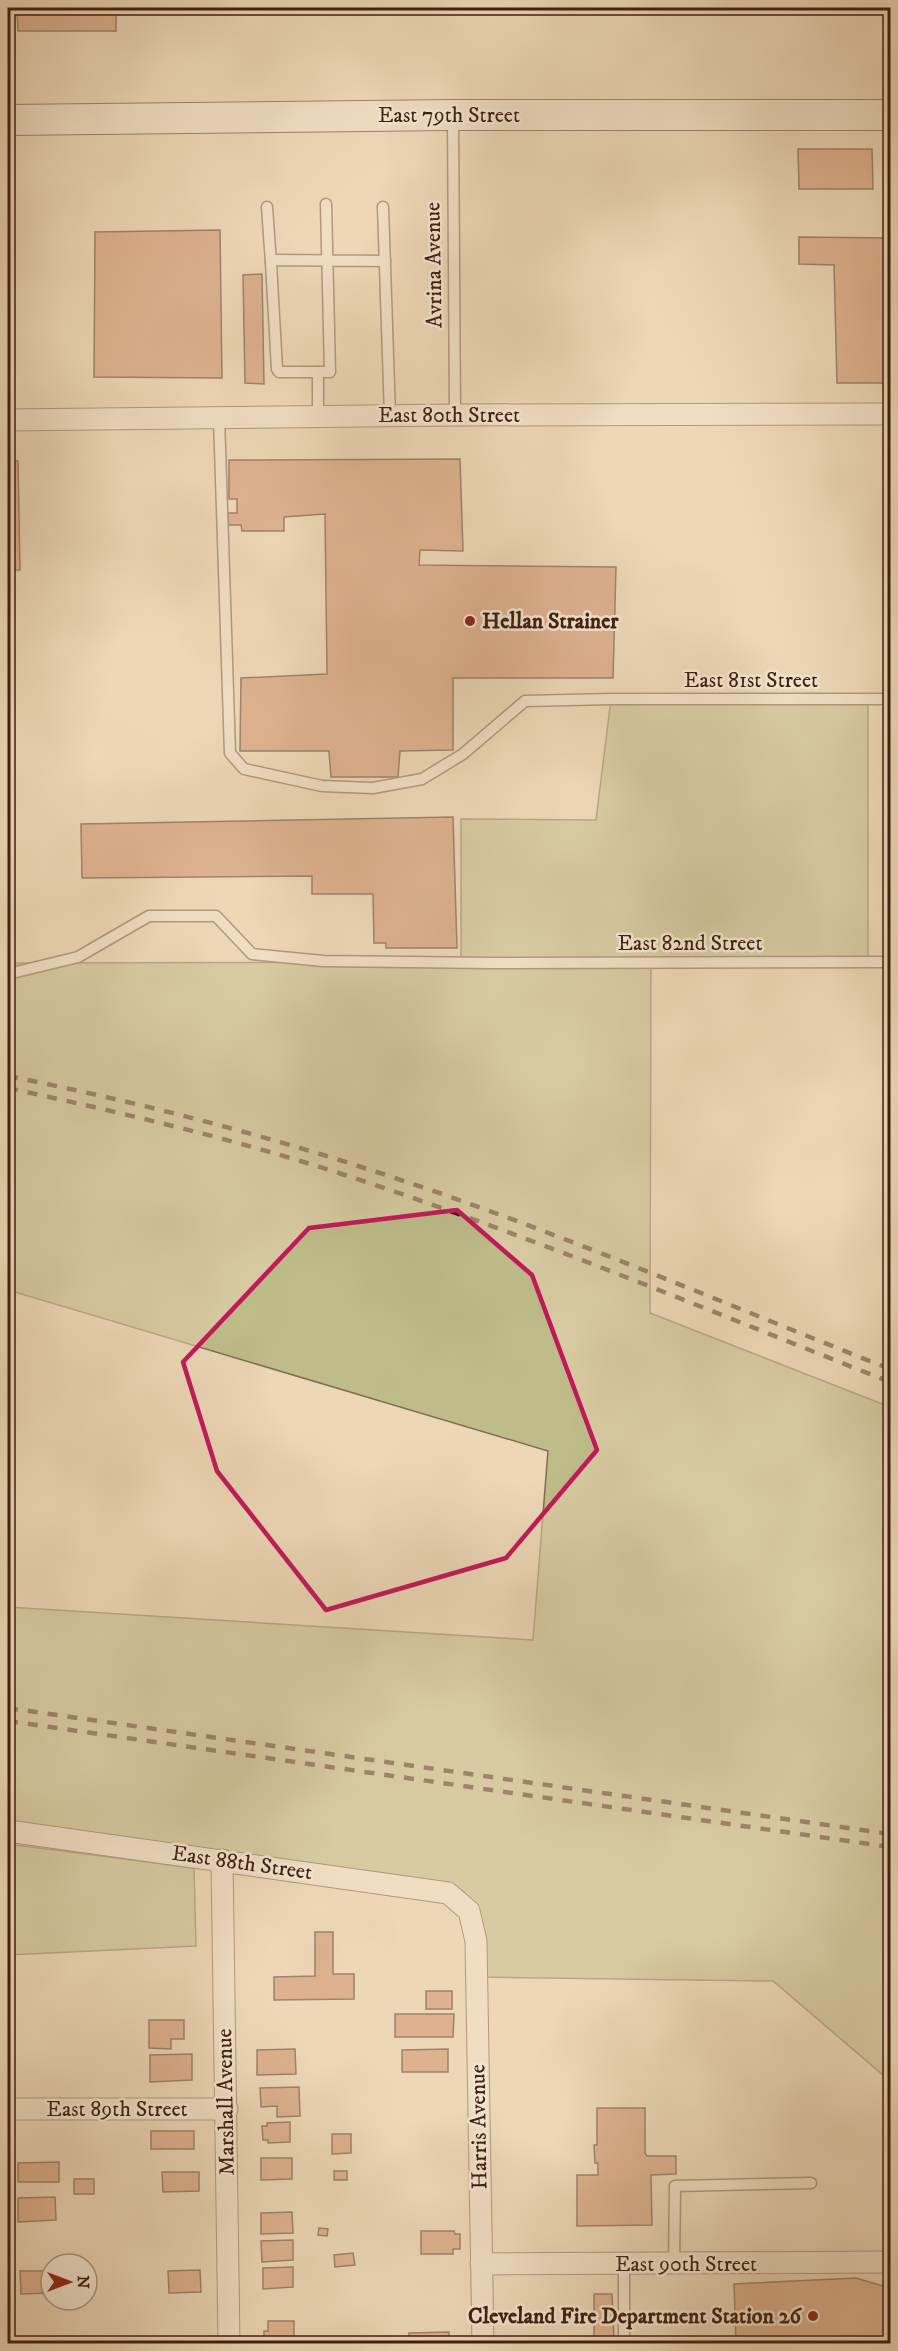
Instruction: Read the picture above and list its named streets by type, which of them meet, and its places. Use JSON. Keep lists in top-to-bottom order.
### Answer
{
  "streets": {
    "main road": ["East 79th Street"],
    "street": [
      "East 80th Street",
      "East 88th Street",
      "Marshall Avenue",
      "East 89th Street",
      "Harris Avenue",
      "East 90th Street"
    ],
    "lane": ["Avrina Avenue", "East 81st Street", "East 82nd Street"]
  },
  "crossings": [
    ["East 79th Street", "Avrina Avenue"],
    ["Avrina Avenue", "East 80th Street"],
    ["East 80th Street", "East 81st Street"],
    ["East 88th Street", "Marshall Avenue"],
    ["East 88th Street", "Harris Avenue"],
    ["Marshall Avenue", "East 89th Street"],
    ["Harris Avenue", "East 90th Street"]
  ],
  "places": ["Hellan Strainer", "Cleveland Fire Department Station 26"],
  "north": "right"
}
